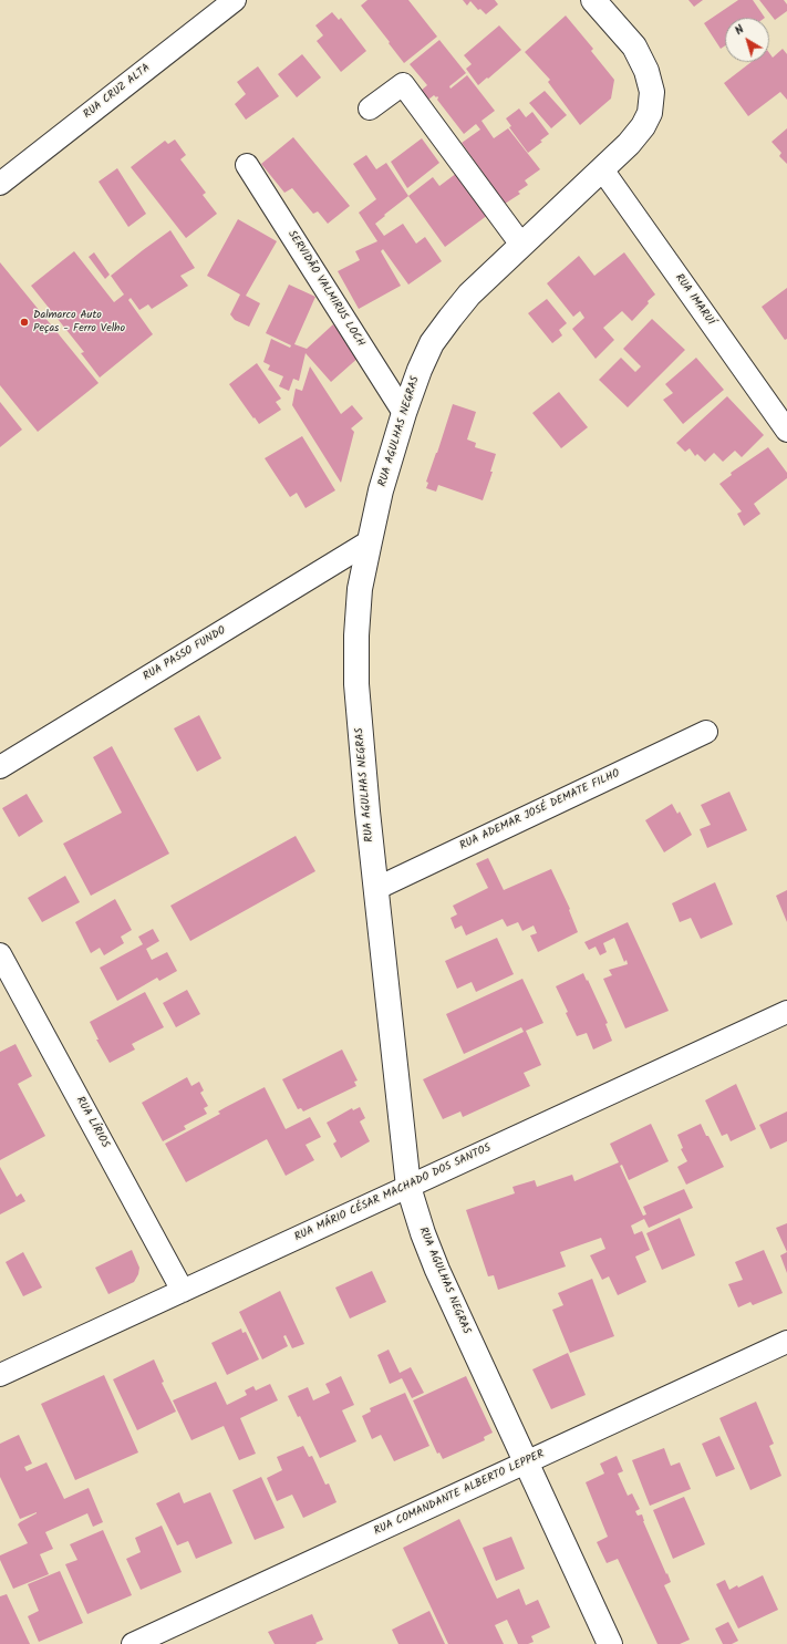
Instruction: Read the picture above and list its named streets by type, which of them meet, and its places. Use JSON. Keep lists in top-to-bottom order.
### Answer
{
  "streets": {
    "street": [
      "RUA CRUZ ALTA",
      "SERVIDÃO VALMIRUS LOCH",
      "RUA IMARUÍ",
      "RUA AGULHAS NEGRAS",
      "RUA PASSO FUNDO",
      "RUA ADEMAR JOSÉ DEMATE FILHO",
      "RUA LÍRIOS",
      "RUA MÁRIO CÉSAR MACHADO DOS SANTOS",
      "RUA COMANDANTE ALBERTO LEPPER"
    ]
  },
  "crossings": [
    ["SERVIDÃO VALMIRUS LOCH", "RUA AGULHAS NEGRAS"],
    ["RUA IMARUÍ", "RUA AGULHAS NEGRAS"],
    ["RUA AGULHAS NEGRAS", "RUA PASSO FUNDO"],
    ["RUA AGULHAS NEGRAS", "RUA ADEMAR JOSÉ DEMATE FILHO"],
    ["RUA AGULHAS NEGRAS", "RUA MÁRIO CÉSAR MACHADO DOS SANTOS"],
    ["RUA AGULHAS NEGRAS", "RUA COMANDANTE ALBERTO LEPPER"],
    ["RUA LÍRIOS", "RUA MÁRIO CÉSAR MACHADO DOS SANTOS"]
  ],
  "places": ["Dalmarco Auto Peças - Ferro Velho"],
  "north": "top left"
}
